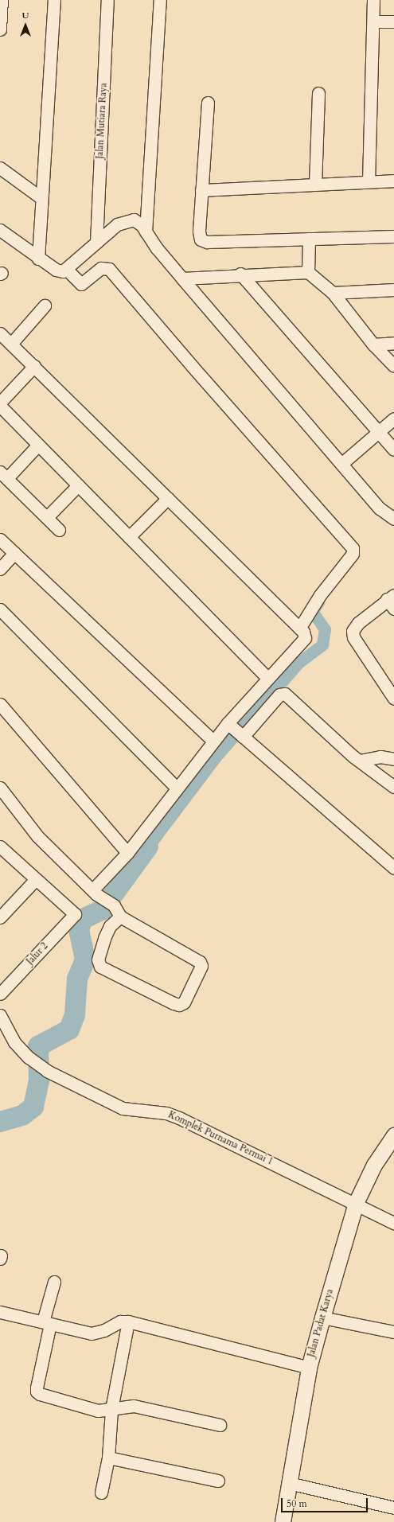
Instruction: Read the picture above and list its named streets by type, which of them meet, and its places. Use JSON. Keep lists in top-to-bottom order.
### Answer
{
  "streets": {
    "street": [
      "Jalan Mutiara Raya",
      "Jalur 2",
      "Komplek Purnama Permai 1",
      "Jalan Padat Karya"
    ]
  },
  "crossings": [
    ["Komplek Purnama Permai 1", "Jalan Padat Karya"]
  ],
  "scale_bar": "50 m",
  "north": "top"
}
